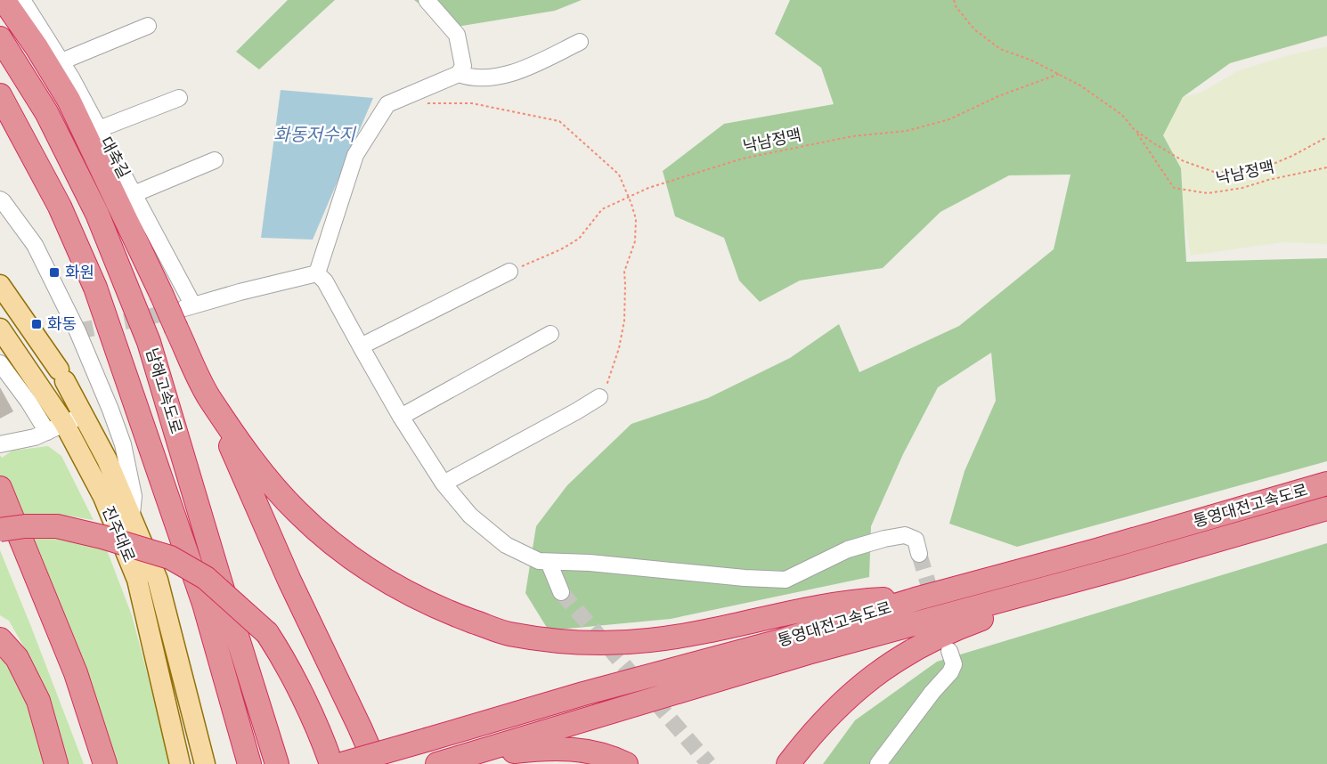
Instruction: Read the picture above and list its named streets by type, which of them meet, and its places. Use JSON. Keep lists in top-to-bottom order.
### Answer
{
  "streets": {
    "highway": ["남해고속도로", "통영대전고속도로"],
    "main road": ["진주대로"],
    "street": ["대축길"],
    "path": ["낙남정맥"]
  },
  "water": ["화동저수지"],
  "places": {
    "transit": ["화원", "화동"]
  }
}
